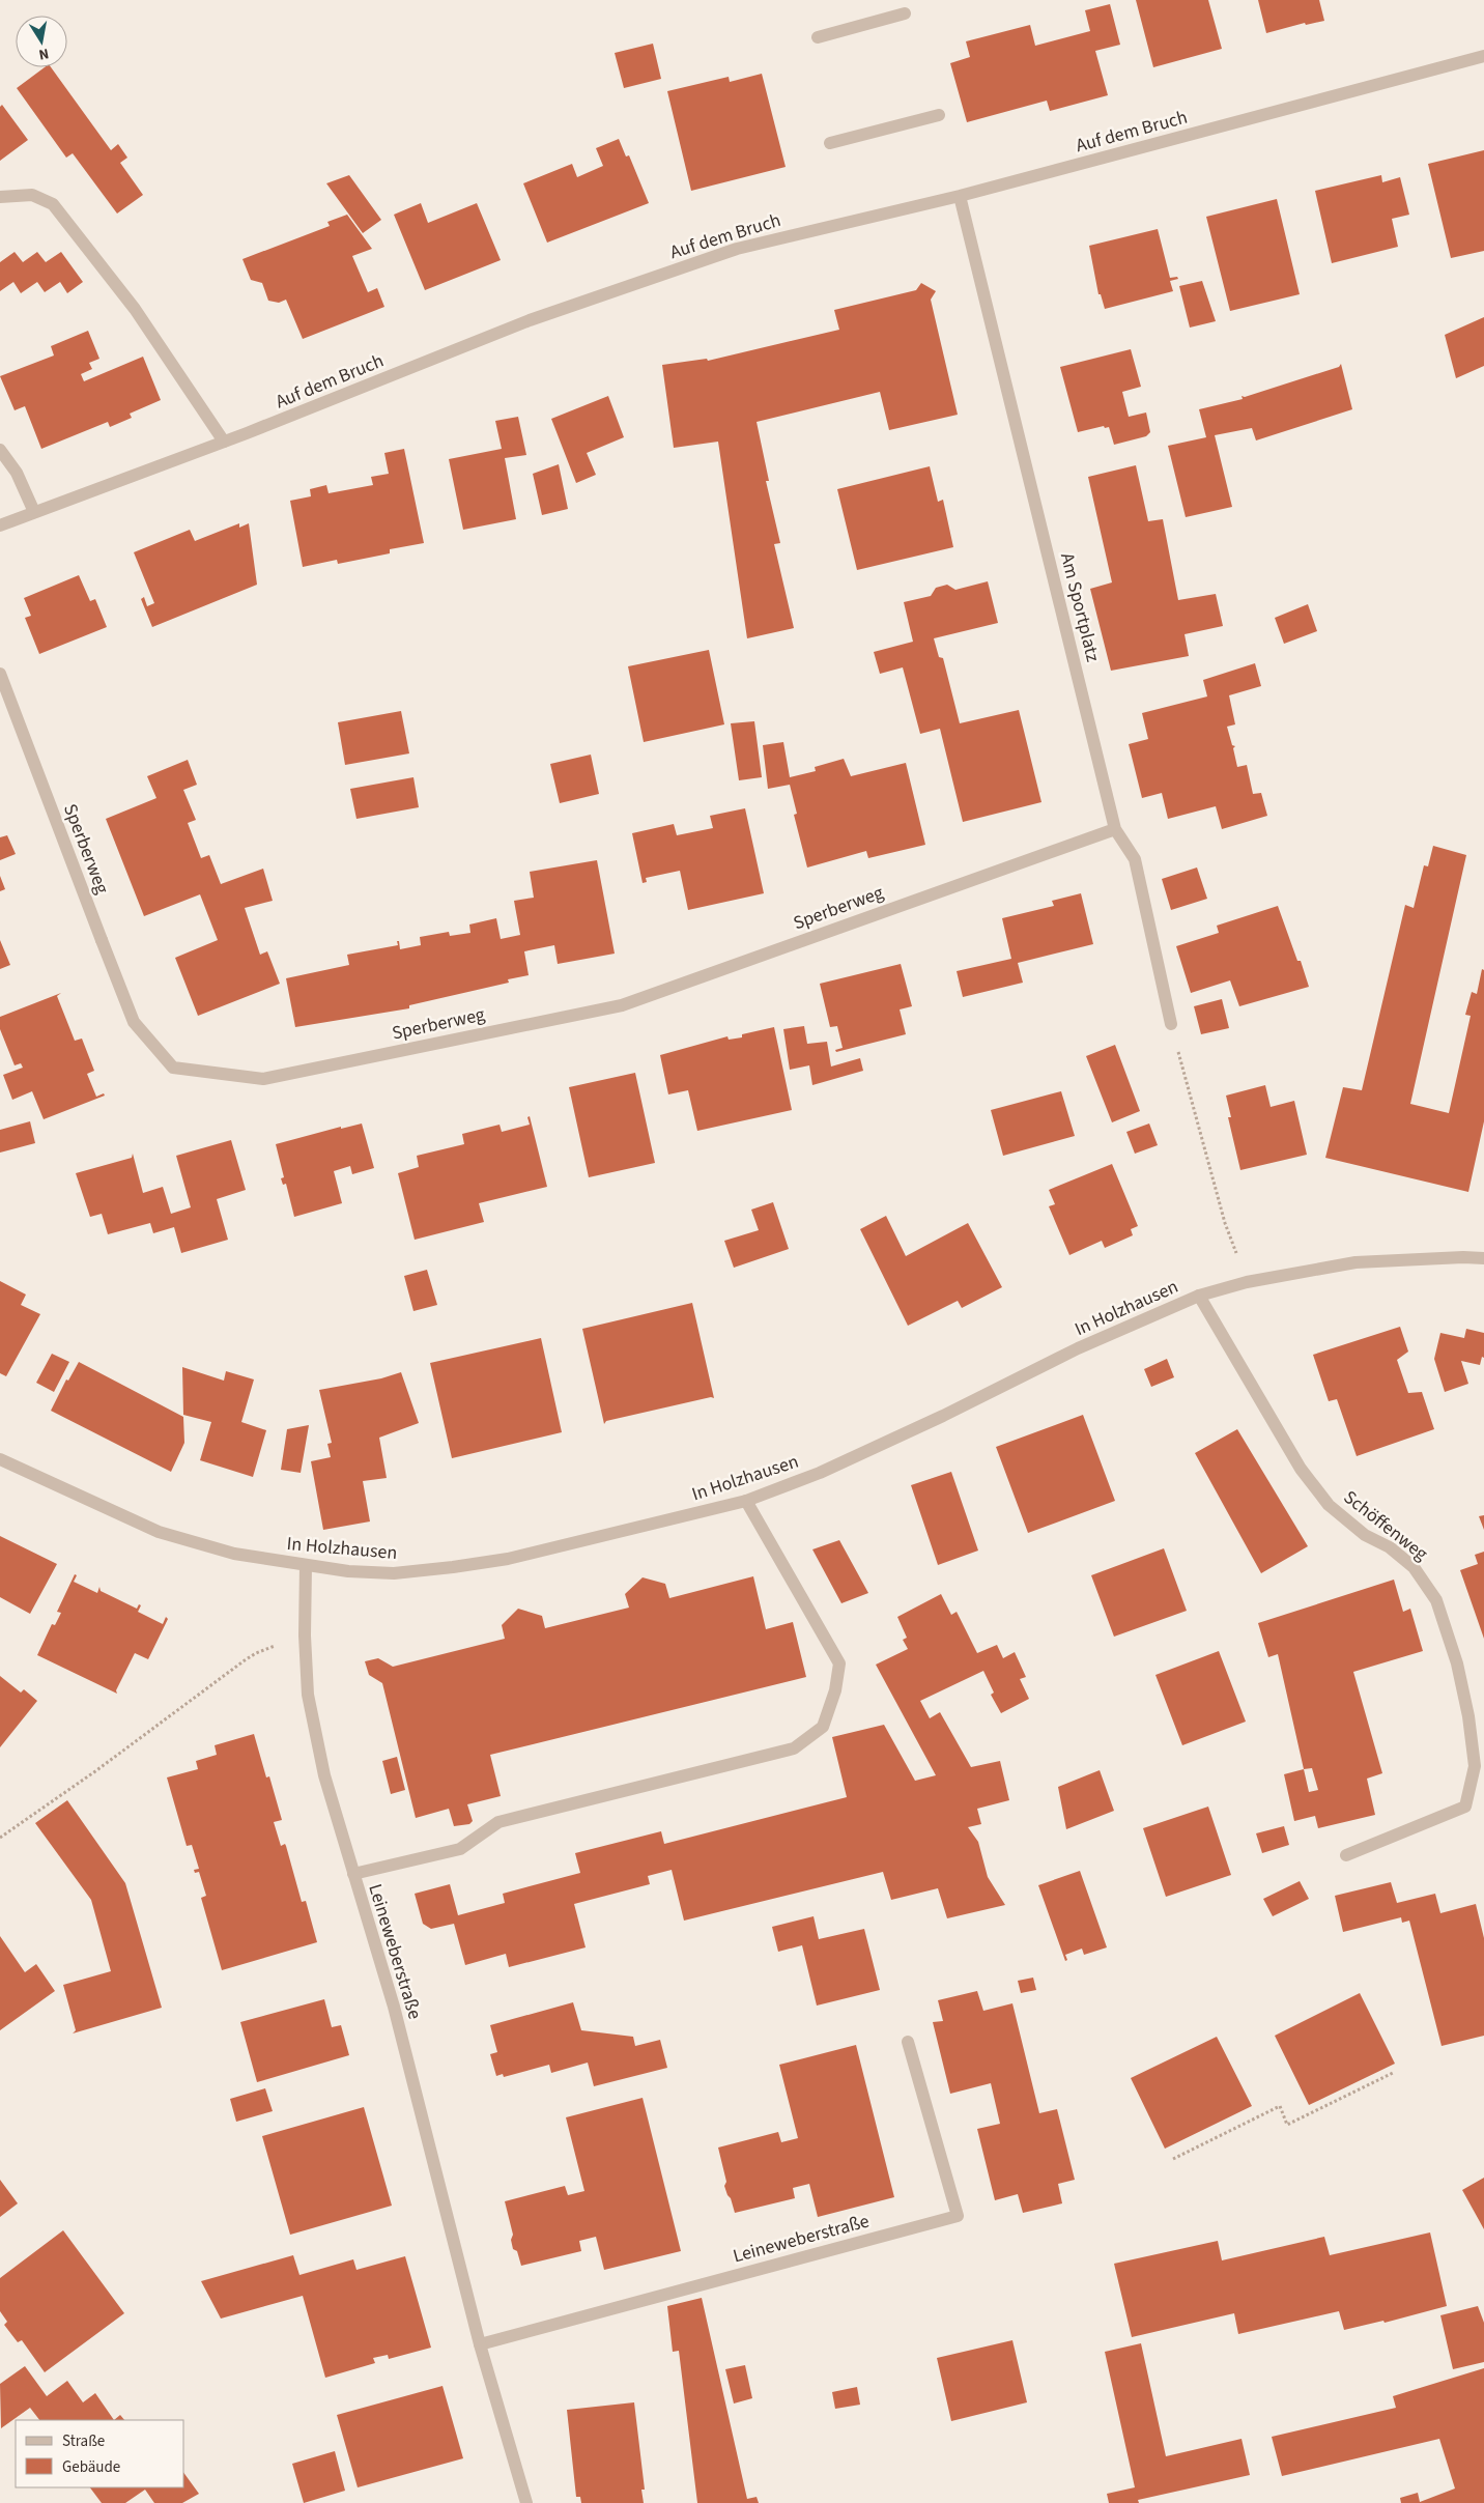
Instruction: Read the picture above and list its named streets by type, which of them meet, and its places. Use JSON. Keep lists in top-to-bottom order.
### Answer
{
  "streets": {
    "street": [
      "Auf dem Bruch",
      "Am Sportplatz",
      "Sperberweg",
      "In Holzhausen",
      "Schöffenweg",
      "Leineweberstraße"
    ]
  },
  "crossings": [
    ["Auf dem Bruch", "Am Sportplatz"],
    ["Am Sportplatz", "Sperberweg"],
    ["In Holzhausen", "Schöffenweg"],
    ["In Holzhausen", "Leineweberstraße"]
  ],
  "legend": ["Straße", "Gebäude"],
  "north": "bottom"
}
